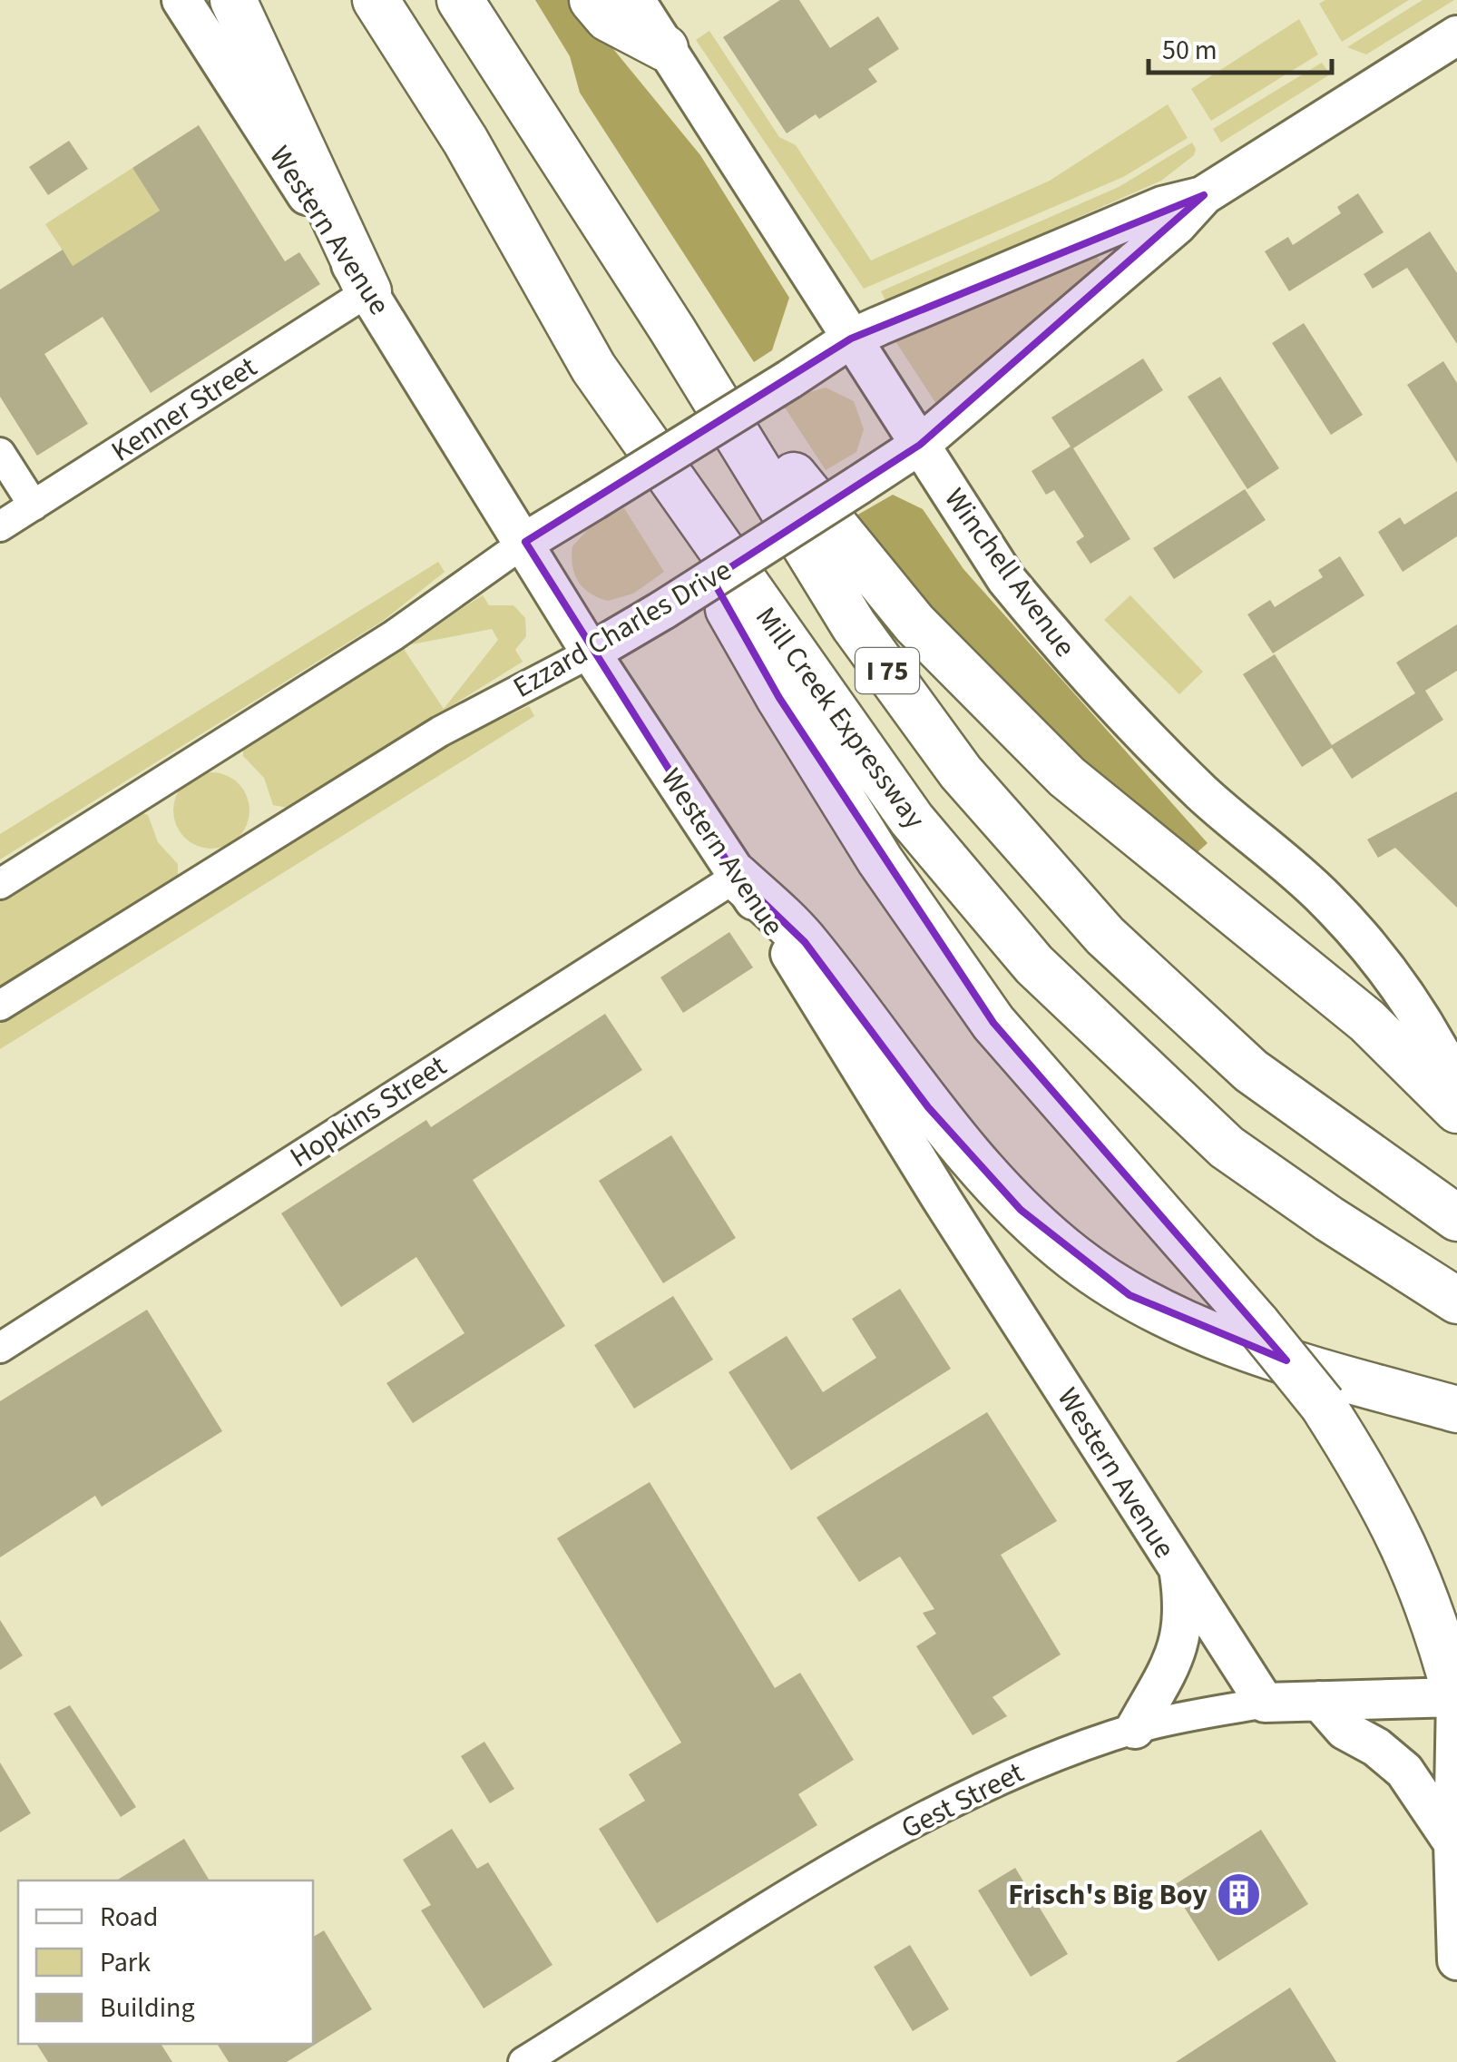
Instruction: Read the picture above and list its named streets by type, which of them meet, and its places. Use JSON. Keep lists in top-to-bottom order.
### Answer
{
  "streets": {
    "highway": ["I 75", "Mill Creek Expressway"],
    "main road": [
      "Western Avenue",
      "Winchell Avenue",
      "Ezzard Charles Drive",
      "Gest Street"
    ],
    "street": ["Kenner Street", "Hopkins Street"]
  },
  "crossings": [
    ["Western Avenue", "Kenner Street"],
    ["Western Avenue", "Ezzard Charles Drive"],
    ["Western Avenue", "Hopkins Street"],
    ["Western Avenue", "Gest Street"],
    ["Winchell Avenue", "Ezzard Charles Drive"]
  ],
  "places": {
    "building": ["Frisch's Big Boy"]
  },
  "legend": ["Road", "Park", "Building"],
  "scale_bar": "50 m"
}
